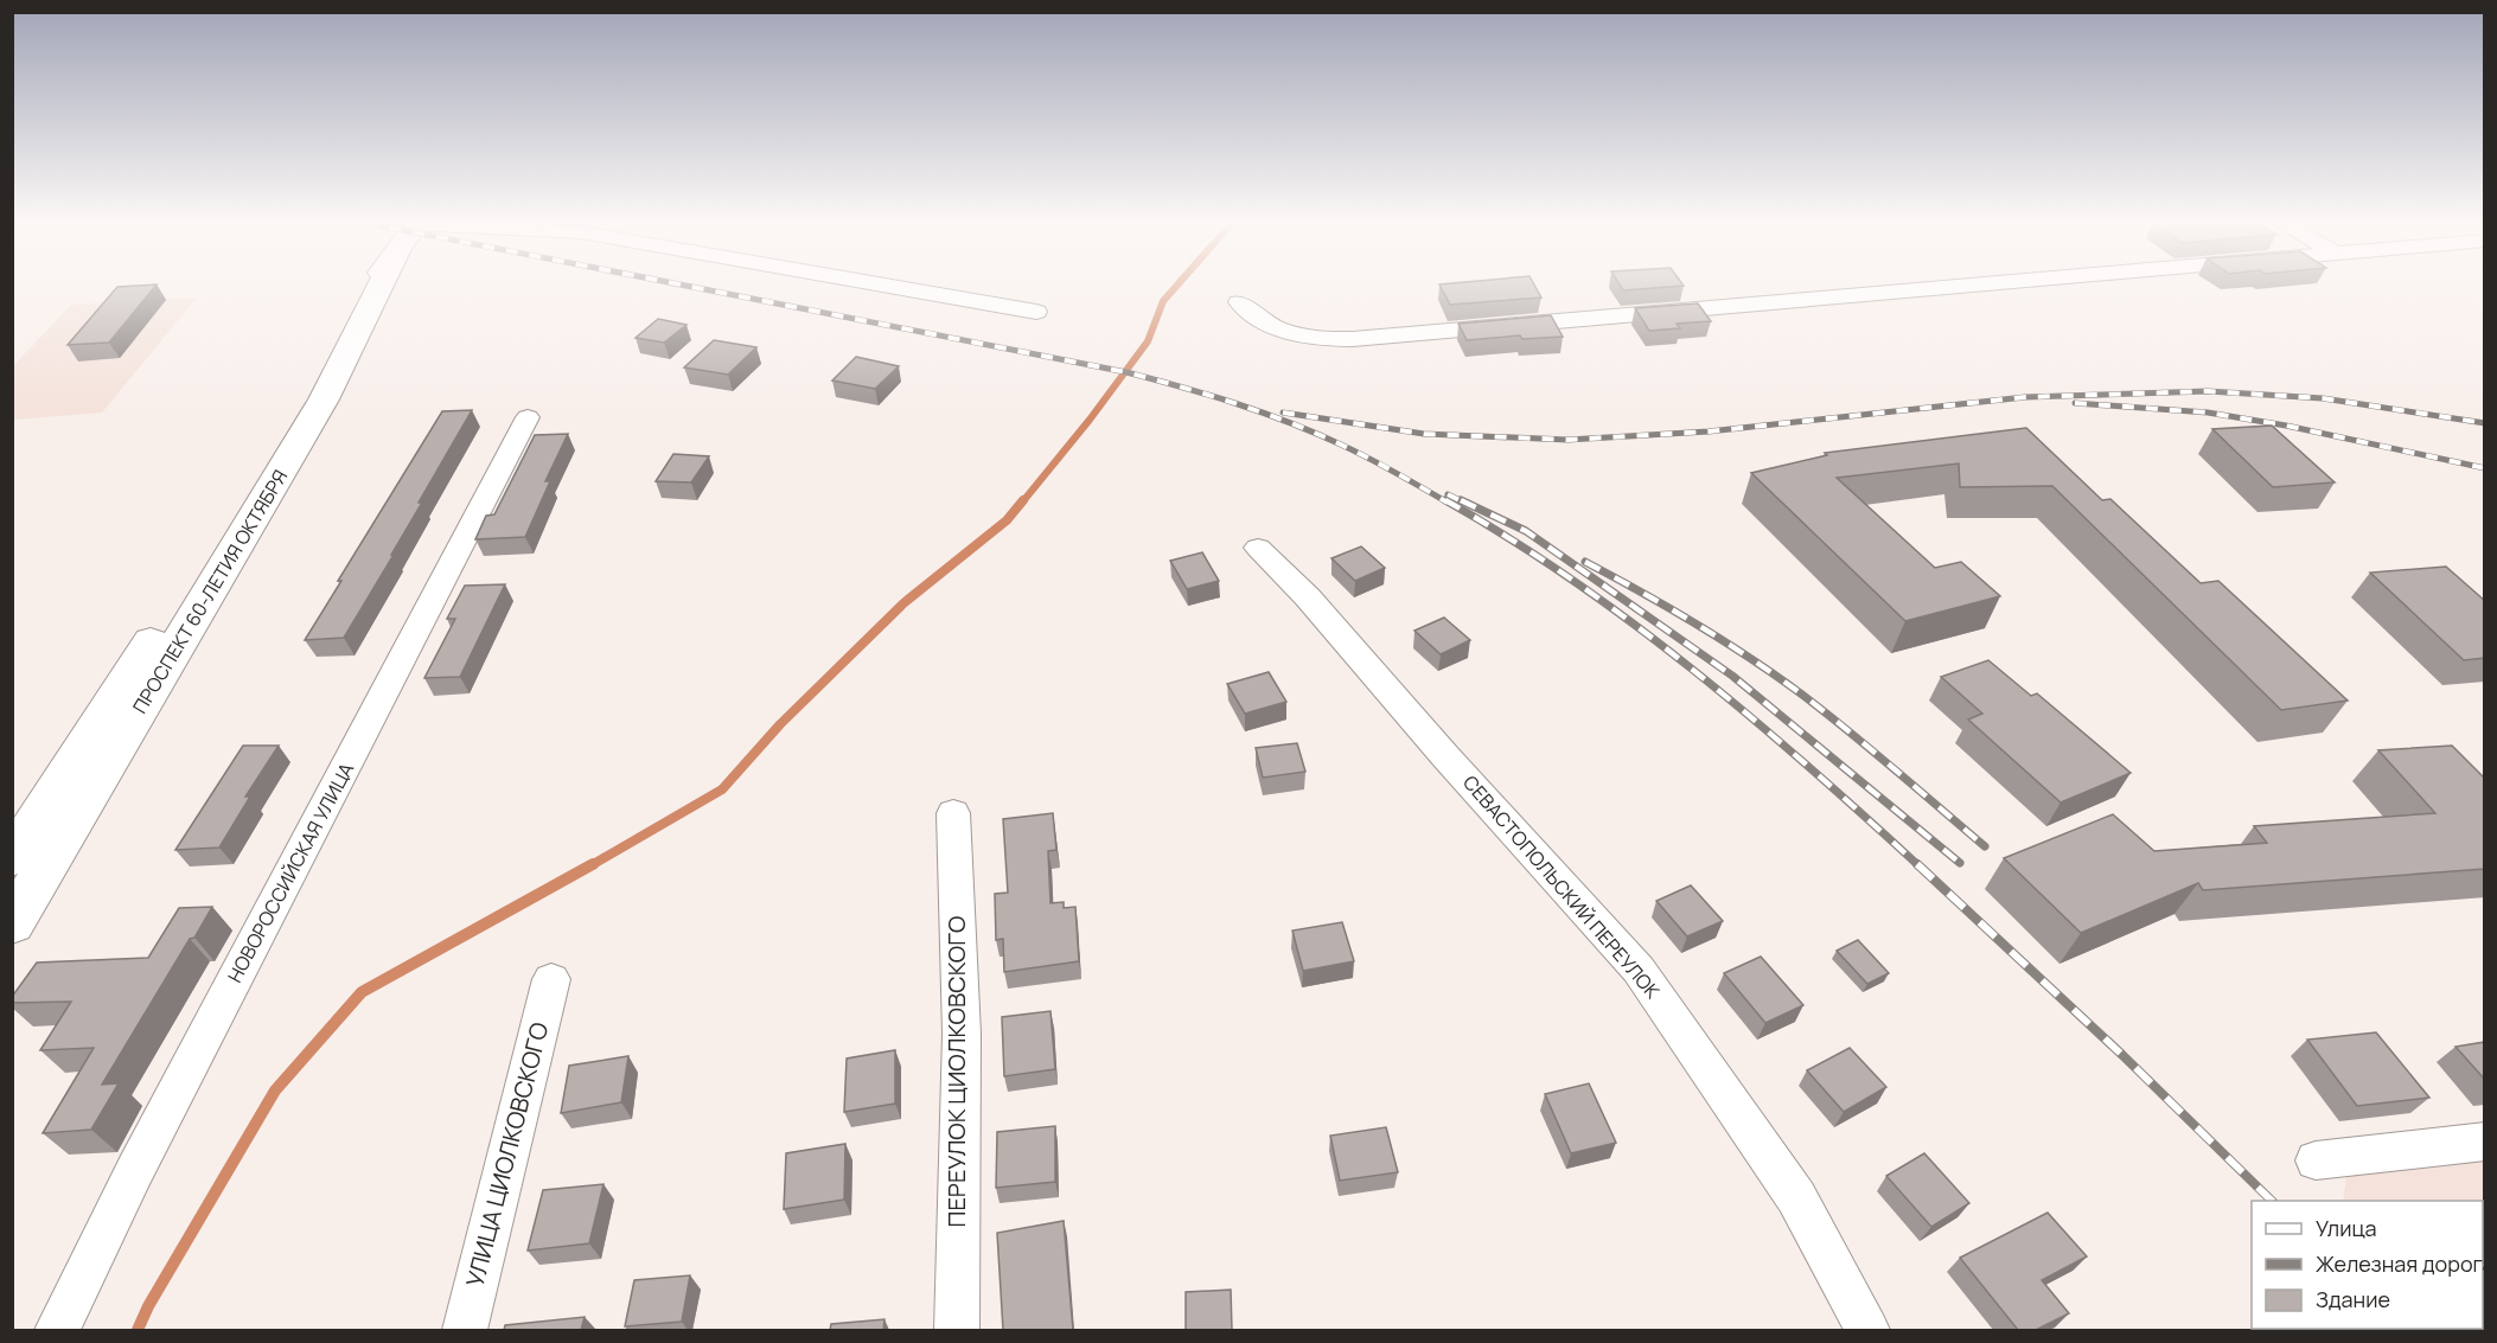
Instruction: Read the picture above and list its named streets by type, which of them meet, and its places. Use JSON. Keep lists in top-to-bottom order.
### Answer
{
  "streets": {
    "highway": ["ПРОСПЕКТ 60-ЛЕТИЯ ОКТЯБРЯ"],
    "street": [
      "НОВОРОССИЙСКАЯ УЛИЦА",
      "СЕВАСТОПОЛЬСКИЙ ПЕРЕУЛОК",
      "ПЕРЕУЛОК ЦИОЛКОВСКОГО",
      "УЛИЦА ЦИОЛКОВСКОГО"
    ]
  },
  "legend": ["Улица", "Железная дорога", "Здание"]
}
